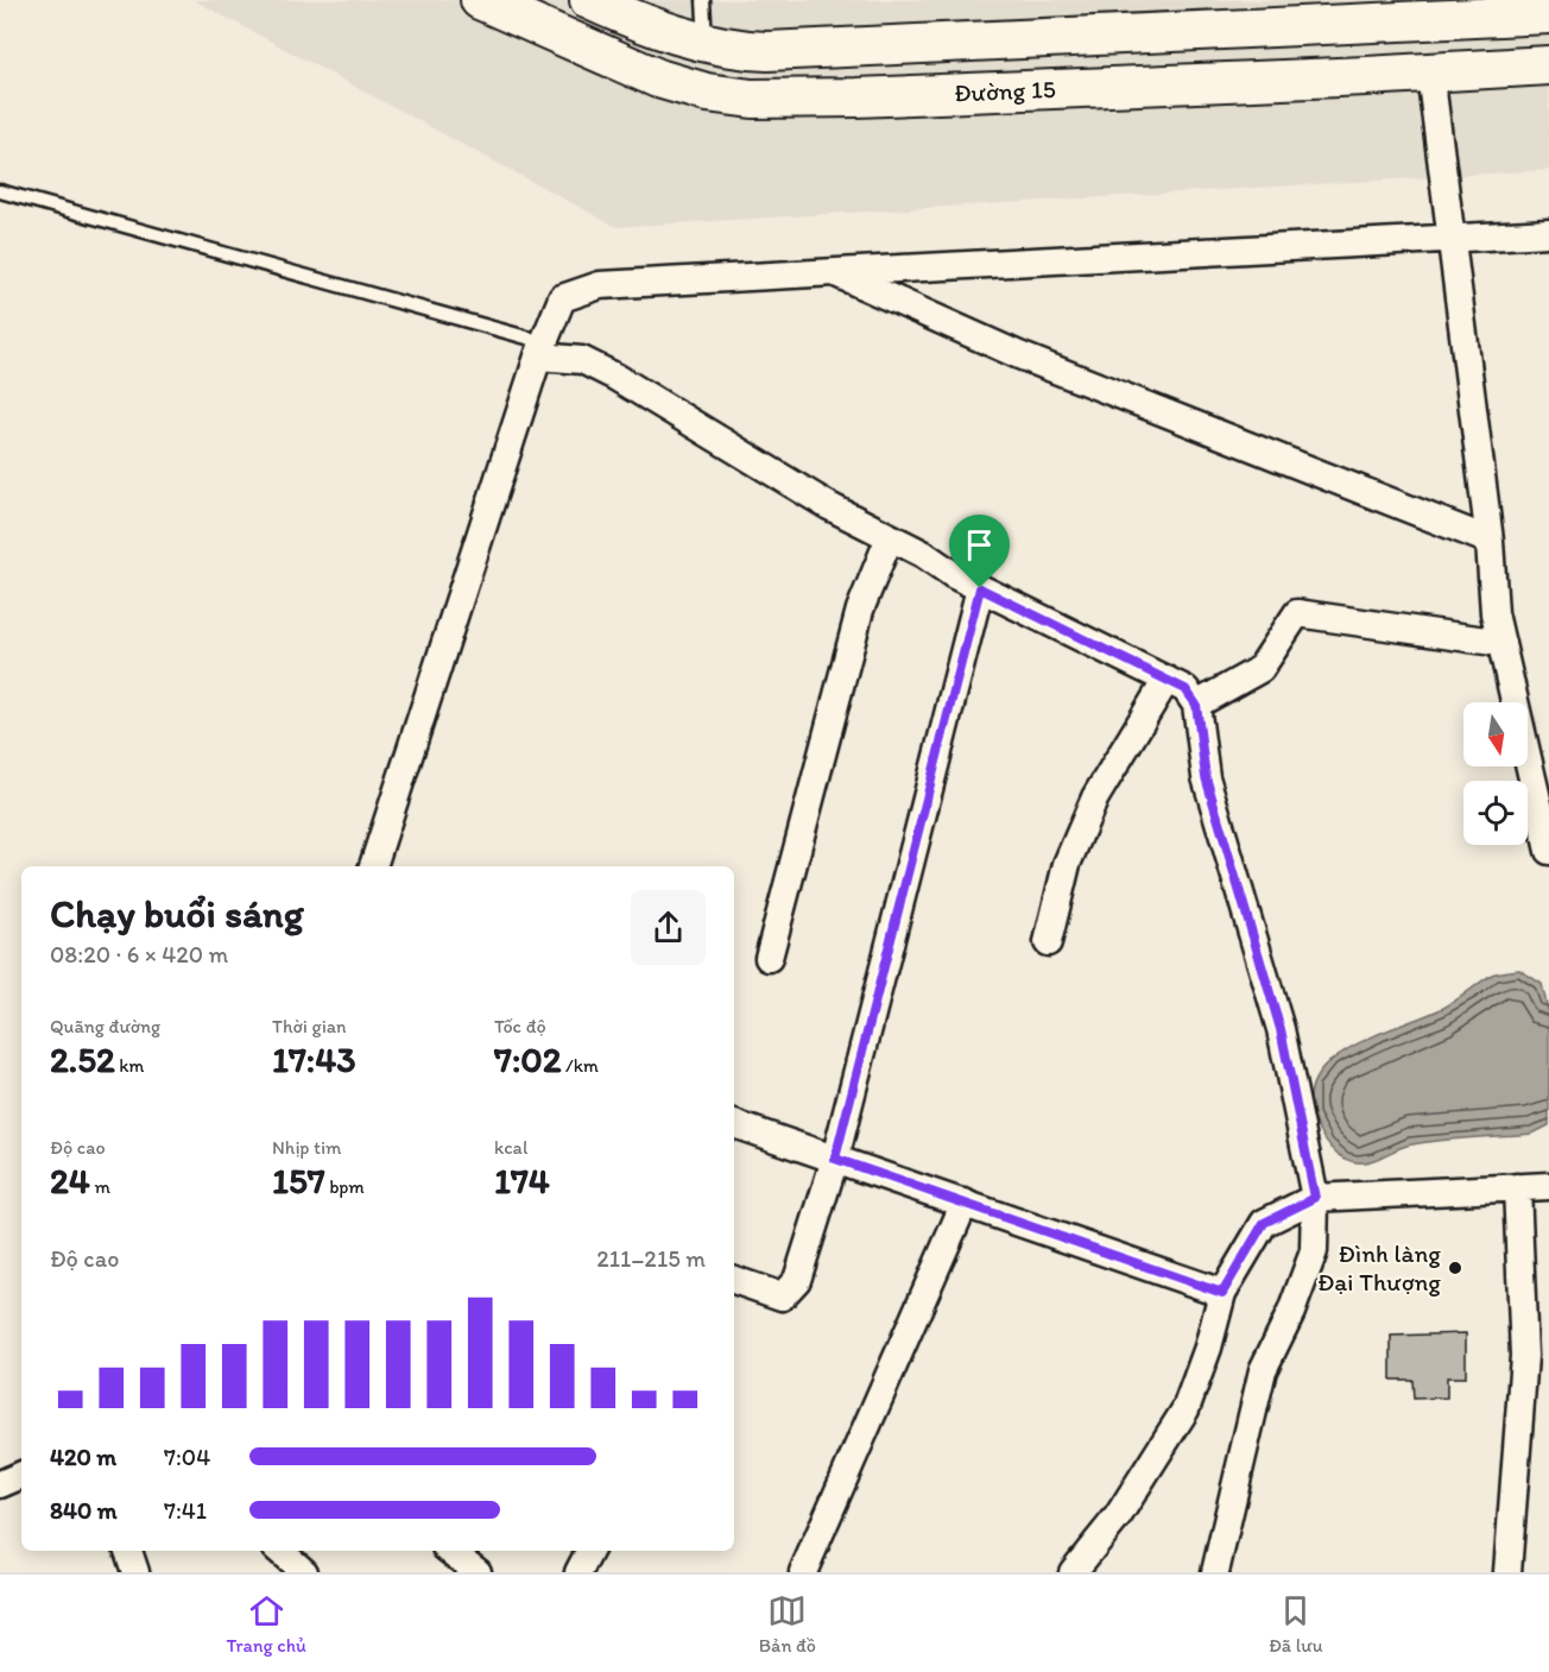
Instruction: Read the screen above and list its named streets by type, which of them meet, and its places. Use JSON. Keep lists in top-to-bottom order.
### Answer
{
  "streets": {
    "street": ["Đường 15"]
  },
  "places": ["Đình làng Đại Thượng"],
  "north": "bottom",
  "page": {
    "heading": ["Chạy buổi sáng", "08:20 · 6 × 420 m"],
    "stats": [
      ["Quãng đường", "2.52 km"],
      ["Thời gian", "17:43"],
      ["Tốc độ", "7:02 /km"],
      ["Độ cao", "24 m"],
      ["Nhịp tim", "157 bpm"],
      ["kcal", "174"]
    ],
    "chart": ["Độ cao", "211–215 m"],
    "list": [
      {
        "name": "420 m",
        "note": "7:04"
      },
      {
        "name": "840 m",
        "note": "7:41"
      }
    ],
    "tabs": ["Trang chủ", "Bản đồ", "Đã lưu"]
  }
}
